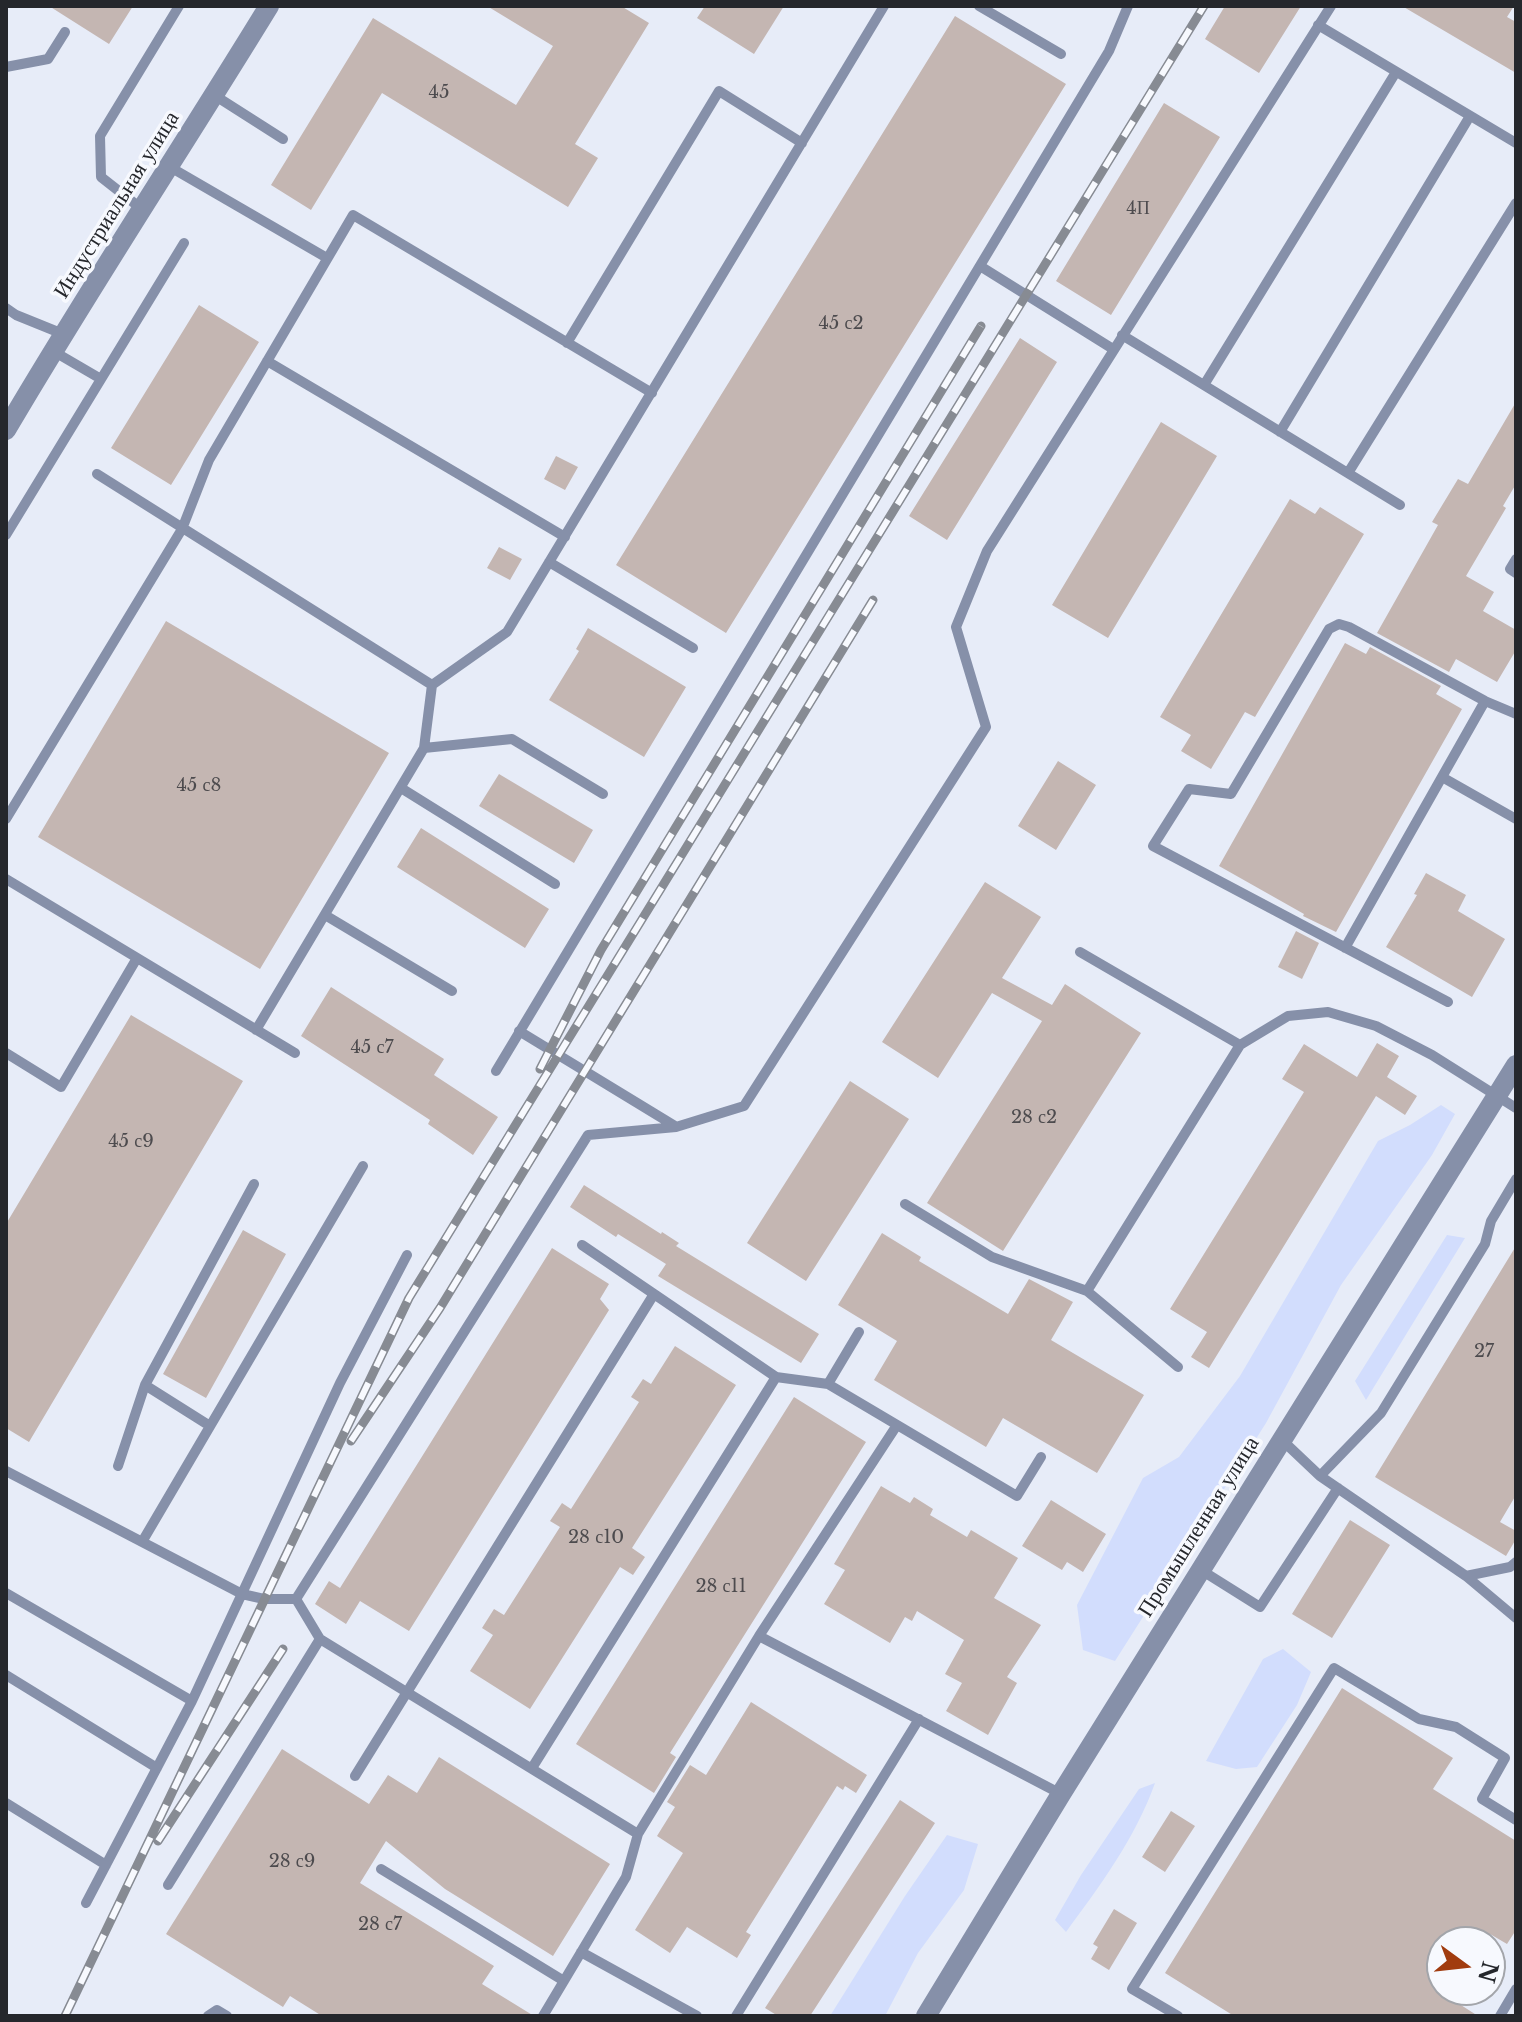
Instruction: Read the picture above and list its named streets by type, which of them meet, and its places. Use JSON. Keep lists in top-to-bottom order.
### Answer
{
  "streets": {
    "street": ["Индустриальная улица", "Промышленная улица"]
  },
  "house_numbers": [
    "45",
    "4П",
    "45 с2",
    "45 с8",
    "45 с7",
    "28 с2",
    "45 с9",
    "27",
    "28 с10",
    "28 с11",
    "28 с9",
    "28 с7"
  ],
  "north": "right"
}
